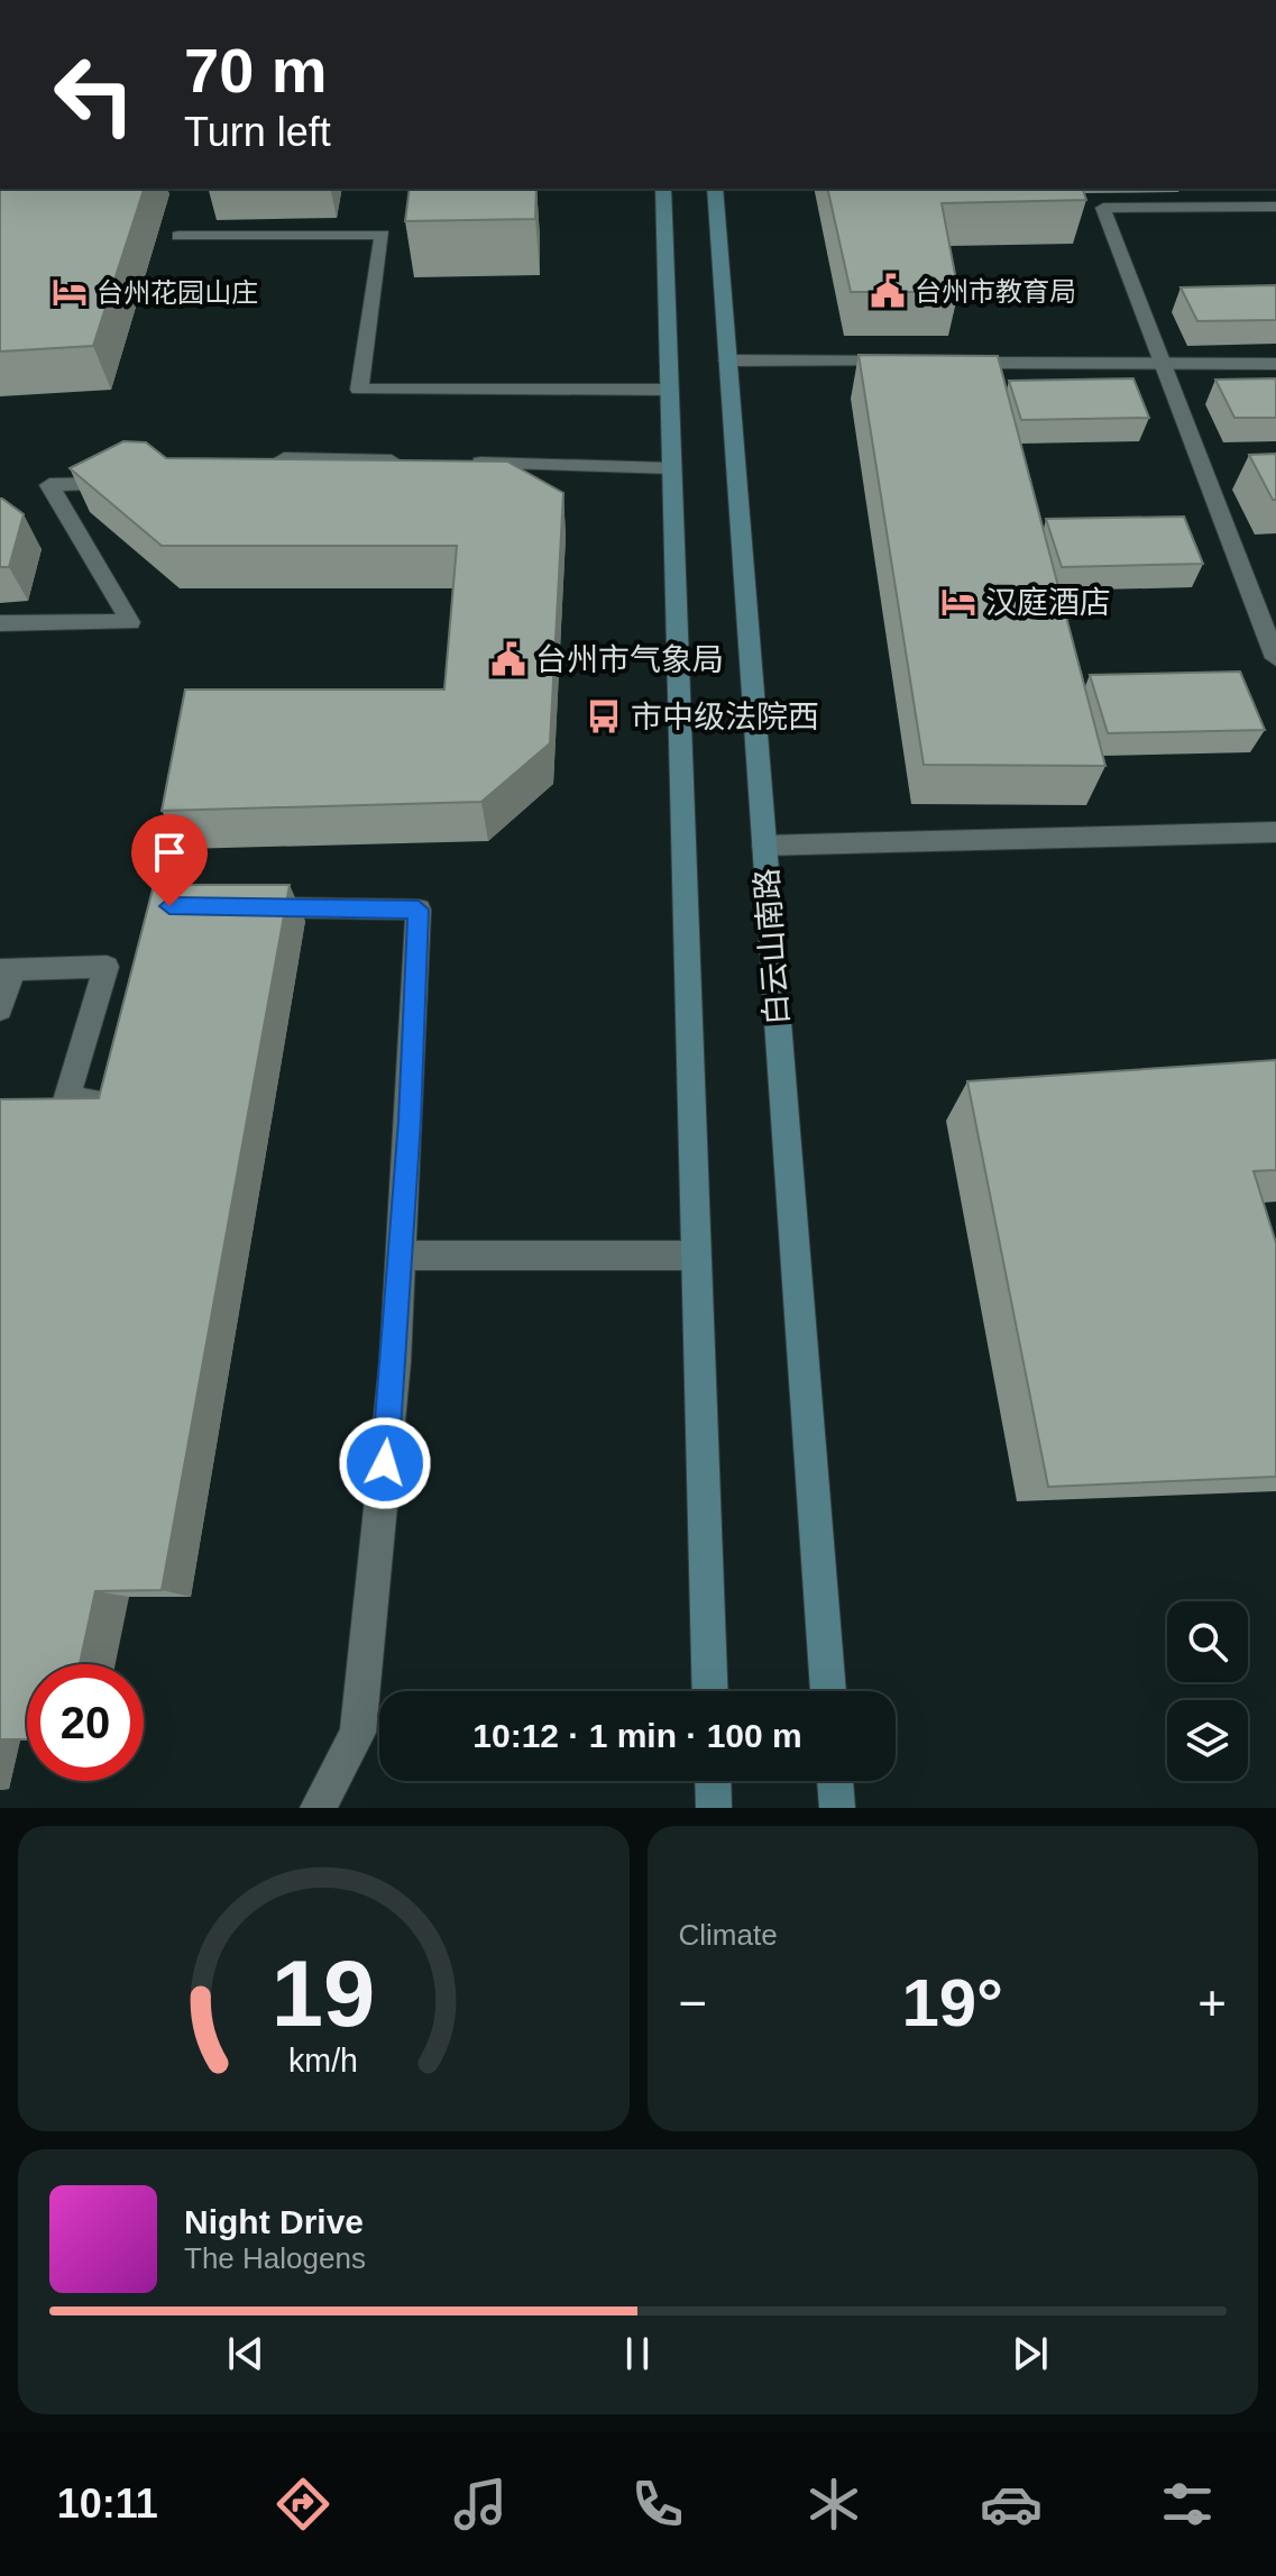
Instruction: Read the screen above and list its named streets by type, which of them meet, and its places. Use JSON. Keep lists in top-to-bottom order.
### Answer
{
  "streets": {
    "main road": ["白云山南路"]
  },
  "places": {
    "public building": ["台州市教育局", "台州市气象局"],
    "hotel": ["台州花园山庄", "汉庭酒店"],
    "bus stop": ["市中级法院西"]
  },
  "page": {
    "turn": ["70 m", "Turn left"],
    "limit": "20",
    "trip": "10:12 · 1 min · 100 m",
    "tile": "Climate",
    "heat": ["−", "19°", "+"],
    "song": ["Night Drive", "The Halogens"],
    "tabs": "10:11",
    "gauge": ["19", "km/h"]
  }
}
